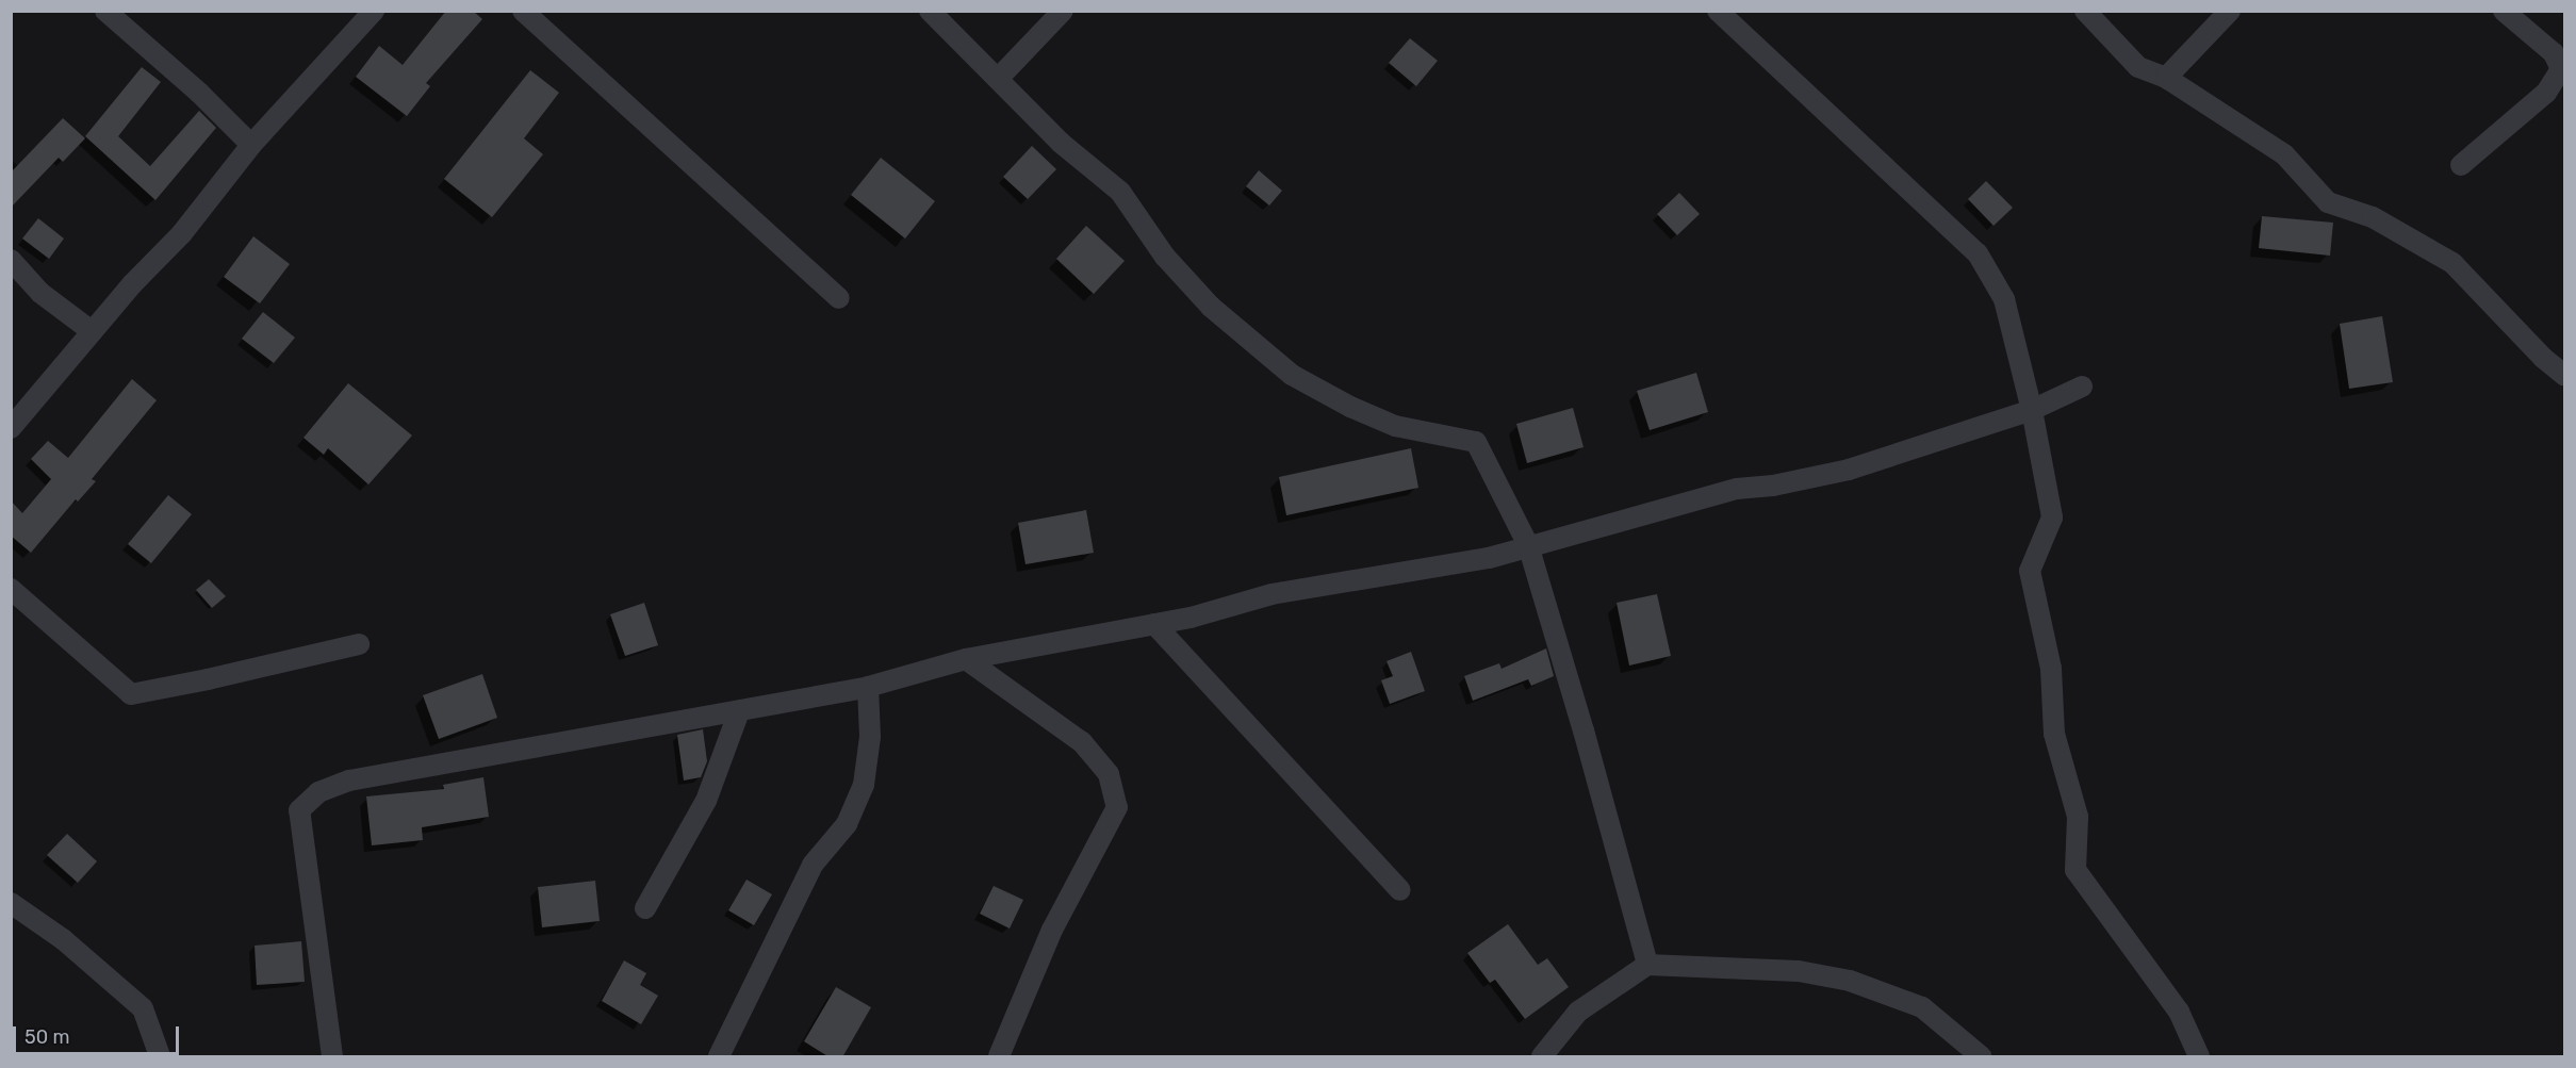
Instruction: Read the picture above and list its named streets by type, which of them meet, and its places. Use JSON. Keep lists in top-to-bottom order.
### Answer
{
  "scale_bar": "50 m"
}
